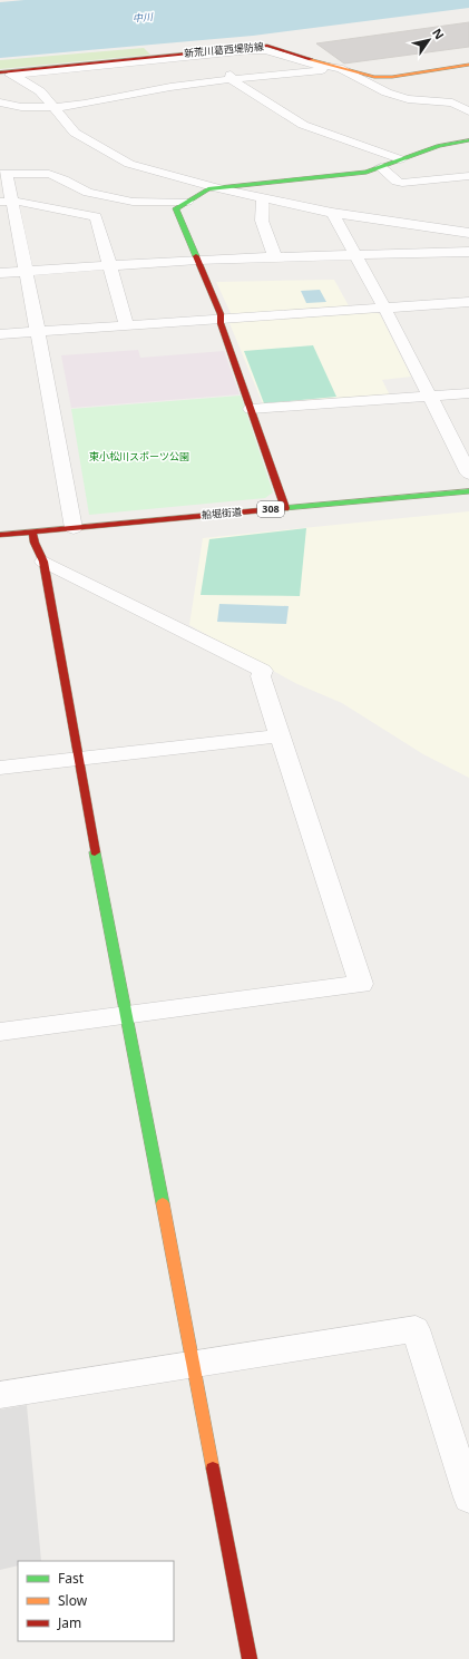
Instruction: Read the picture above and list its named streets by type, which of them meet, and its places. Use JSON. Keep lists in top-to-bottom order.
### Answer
{
  "streets": {
    "street": ["新荒川葛西堤防線", "308", "船堀街道"]
  },
  "water": ["中川"],
  "parks": ["東小松川スポーツ公園"],
  "legend": ["Fast", "Slow", "Jam"],
  "north": "top right"
}
